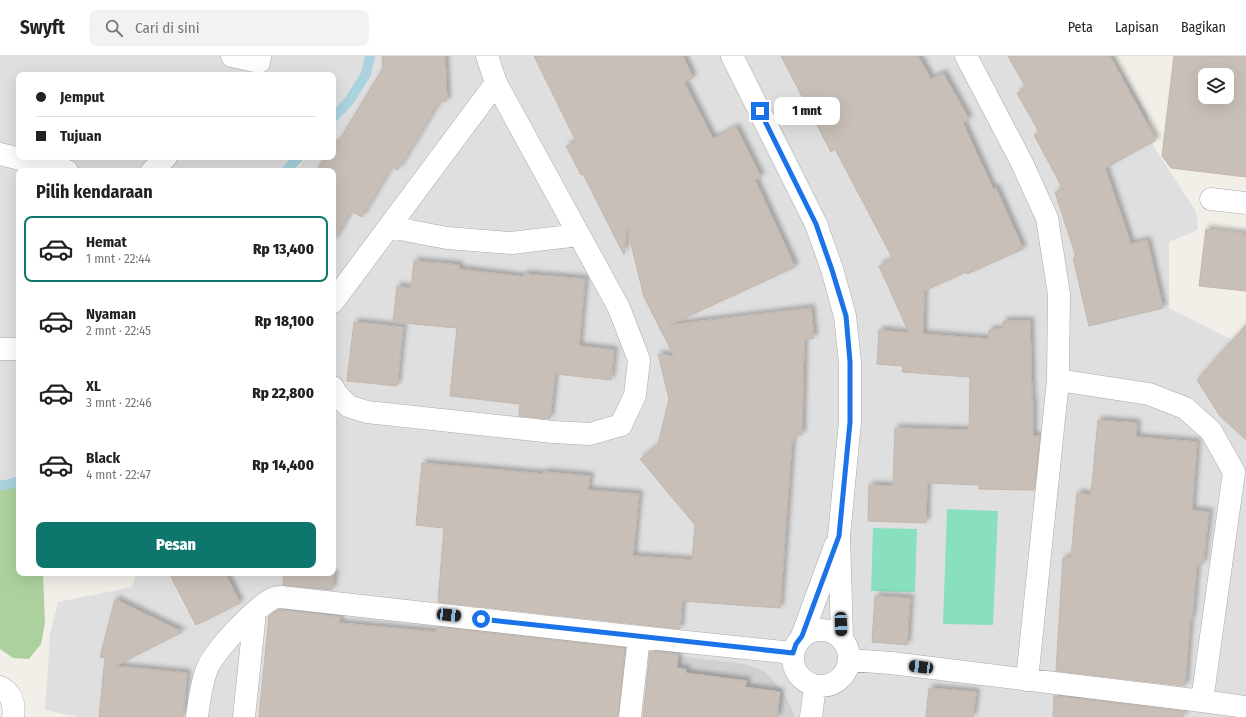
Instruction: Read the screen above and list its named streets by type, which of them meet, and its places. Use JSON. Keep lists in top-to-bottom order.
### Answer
{
  "page": {
    "header": "Swyft",
    "search": "Cari di sini",
    "nav": ["Peta", "Lapisan", "Bagikan"],
    "banner": ["Jemput", "Tujuan"],
    "bubble": "1 mnt",
    "heading": "Pilih kendaraan",
    "list": [
      {
        "name": "Hemat",
        "note": "1 mnt · 22:44",
        "value": "Rp 13,400"
      },
      {
        "name": "Nyaman",
        "note": "2 mnt · 22:45",
        "value": "Rp 18,100"
      },
      {
        "name": "XL",
        "note": "3 mnt · 22:46",
        "value": "Rp 22,800"
      },
      {
        "name": "Black",
        "note": "4 mnt · 22:47",
        "value": "Rp 14,400"
      }
    ],
    "buttons": "Pesan"
  }
}
